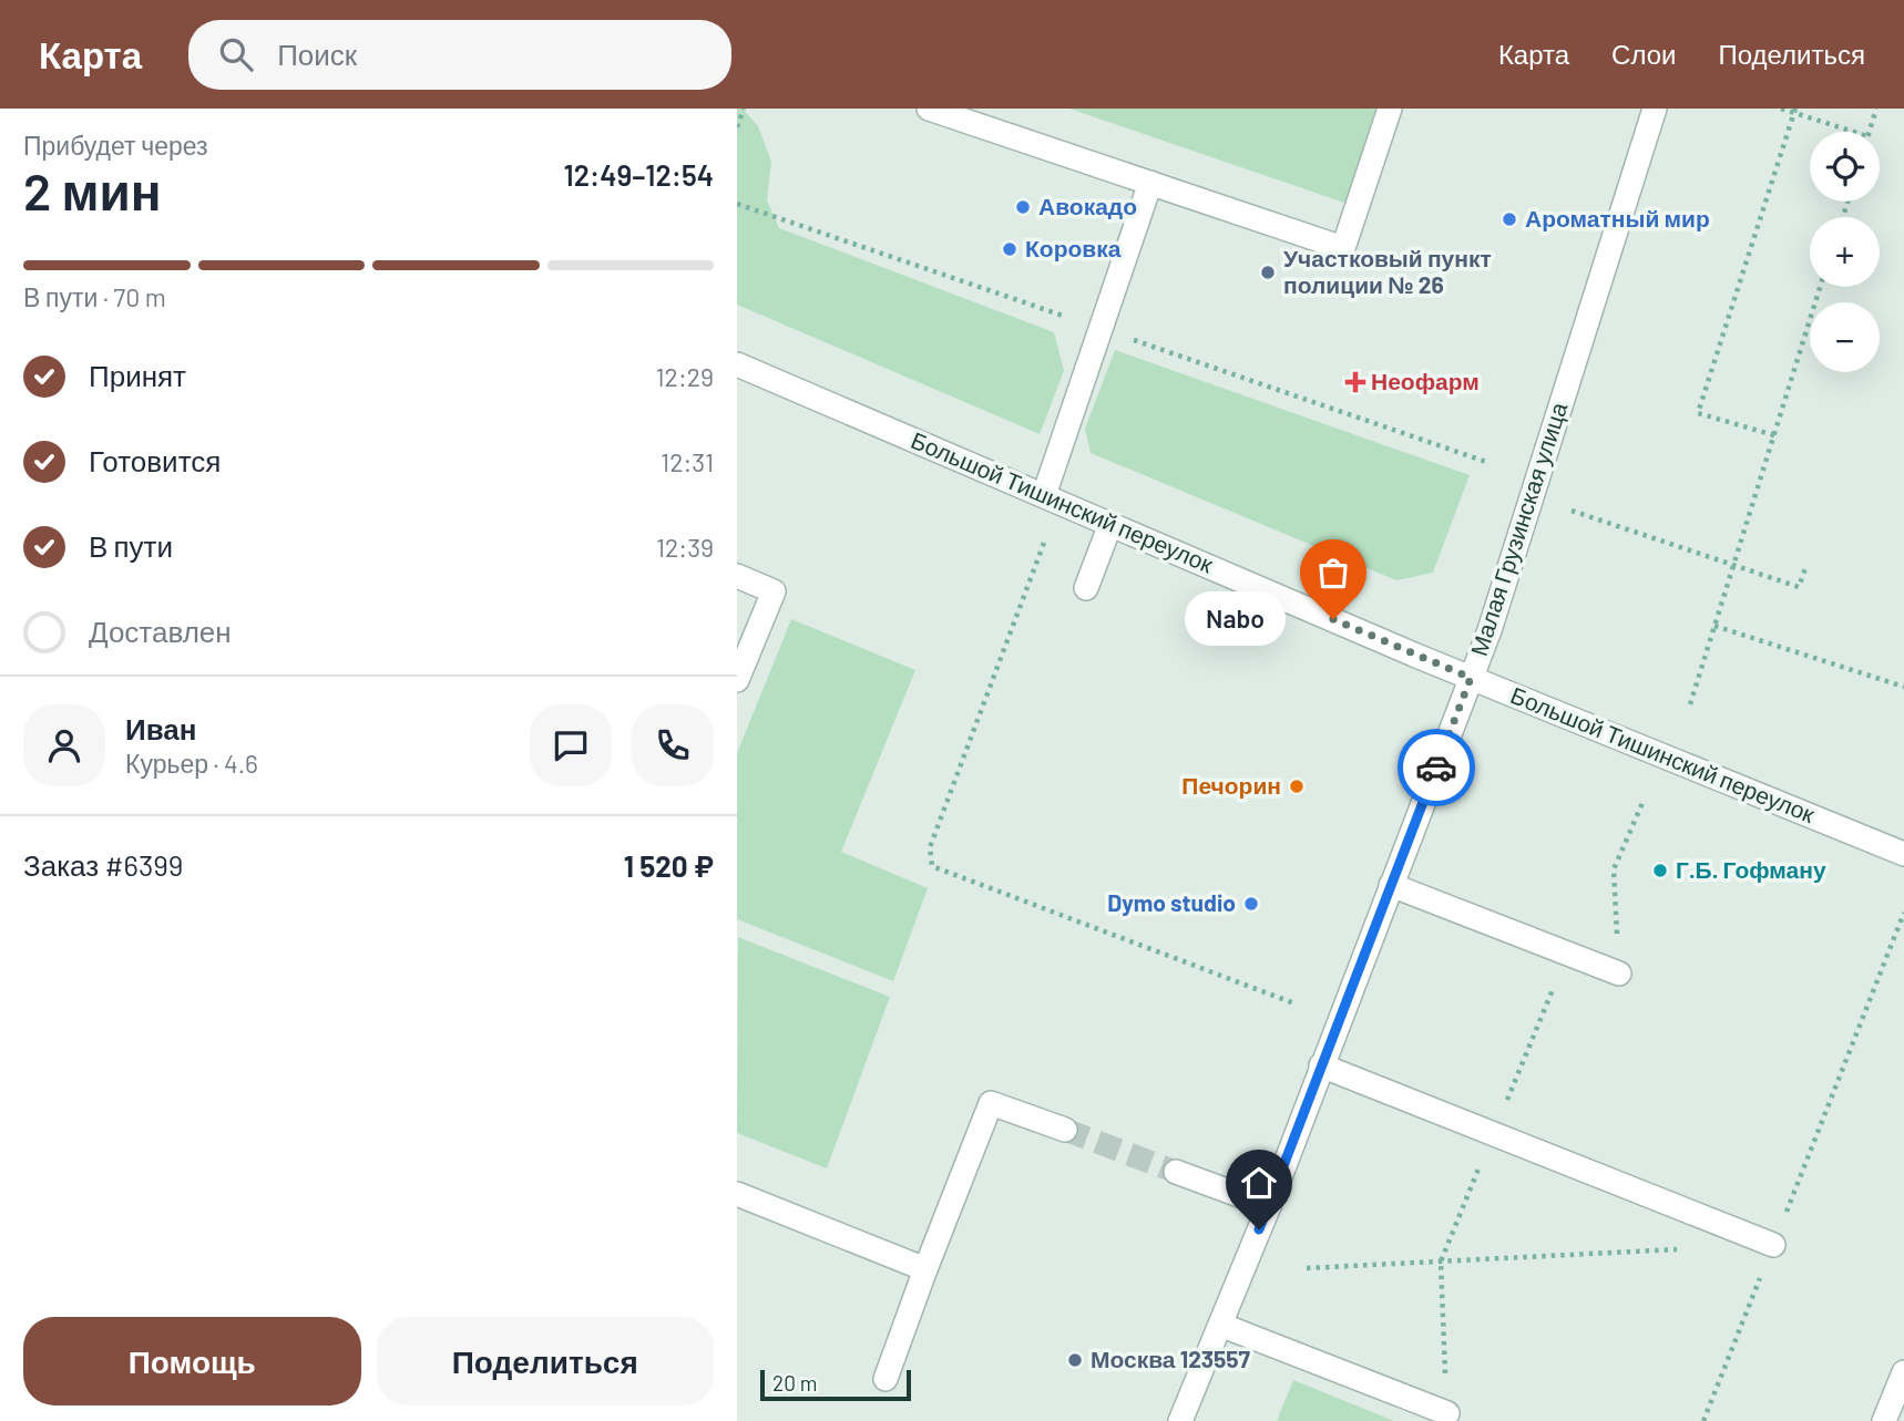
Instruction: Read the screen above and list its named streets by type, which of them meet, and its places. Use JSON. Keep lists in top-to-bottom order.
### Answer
{
  "streets": {
    "street": ["Большой Тишинский переулок", "Малая Грузинская улица"]
  },
  "crossings": [
    ["Большой Тишинский переулок", "Малая Грузинская улица"]
  ],
  "places": {
    "other": [
      "Авокадо",
      "Ароматный мир",
      "Коровка",
      "Участковый пункт полиции № 26",
      "Nabo",
      "Печорин",
      "Г.Б. Гофману",
      "Dymo studio",
      "Москва 123557"
    ],
    "health": ["Неофарм"]
  },
  "scale_bar": "20 m",
  "page": {
    "header": "Карта",
    "search": "Поиск",
    "nav": ["Карта", "Слои", "Поделиться"],
    "heading": ["2 мин", "Прибудет через", "12:49–12:54"],
    "panel": [
      "Иван",
      "Курьер · 4.6",
      "Заказ #6399",
      "1 520 ₽"
    ],
    "map_buttons": ["+", "−"],
    "bar": "В пути · 70 m",
    "list": [
      ["Принят", "12:29"],
      ["Готовится", "12:31"],
      ["В пути", "12:39"],
      "Доставлен"
    ],
    "bubble": "Nabo",
    "buttons": ["Помощь", "Поделиться"],
    "scale": "20 m"
  }
}
